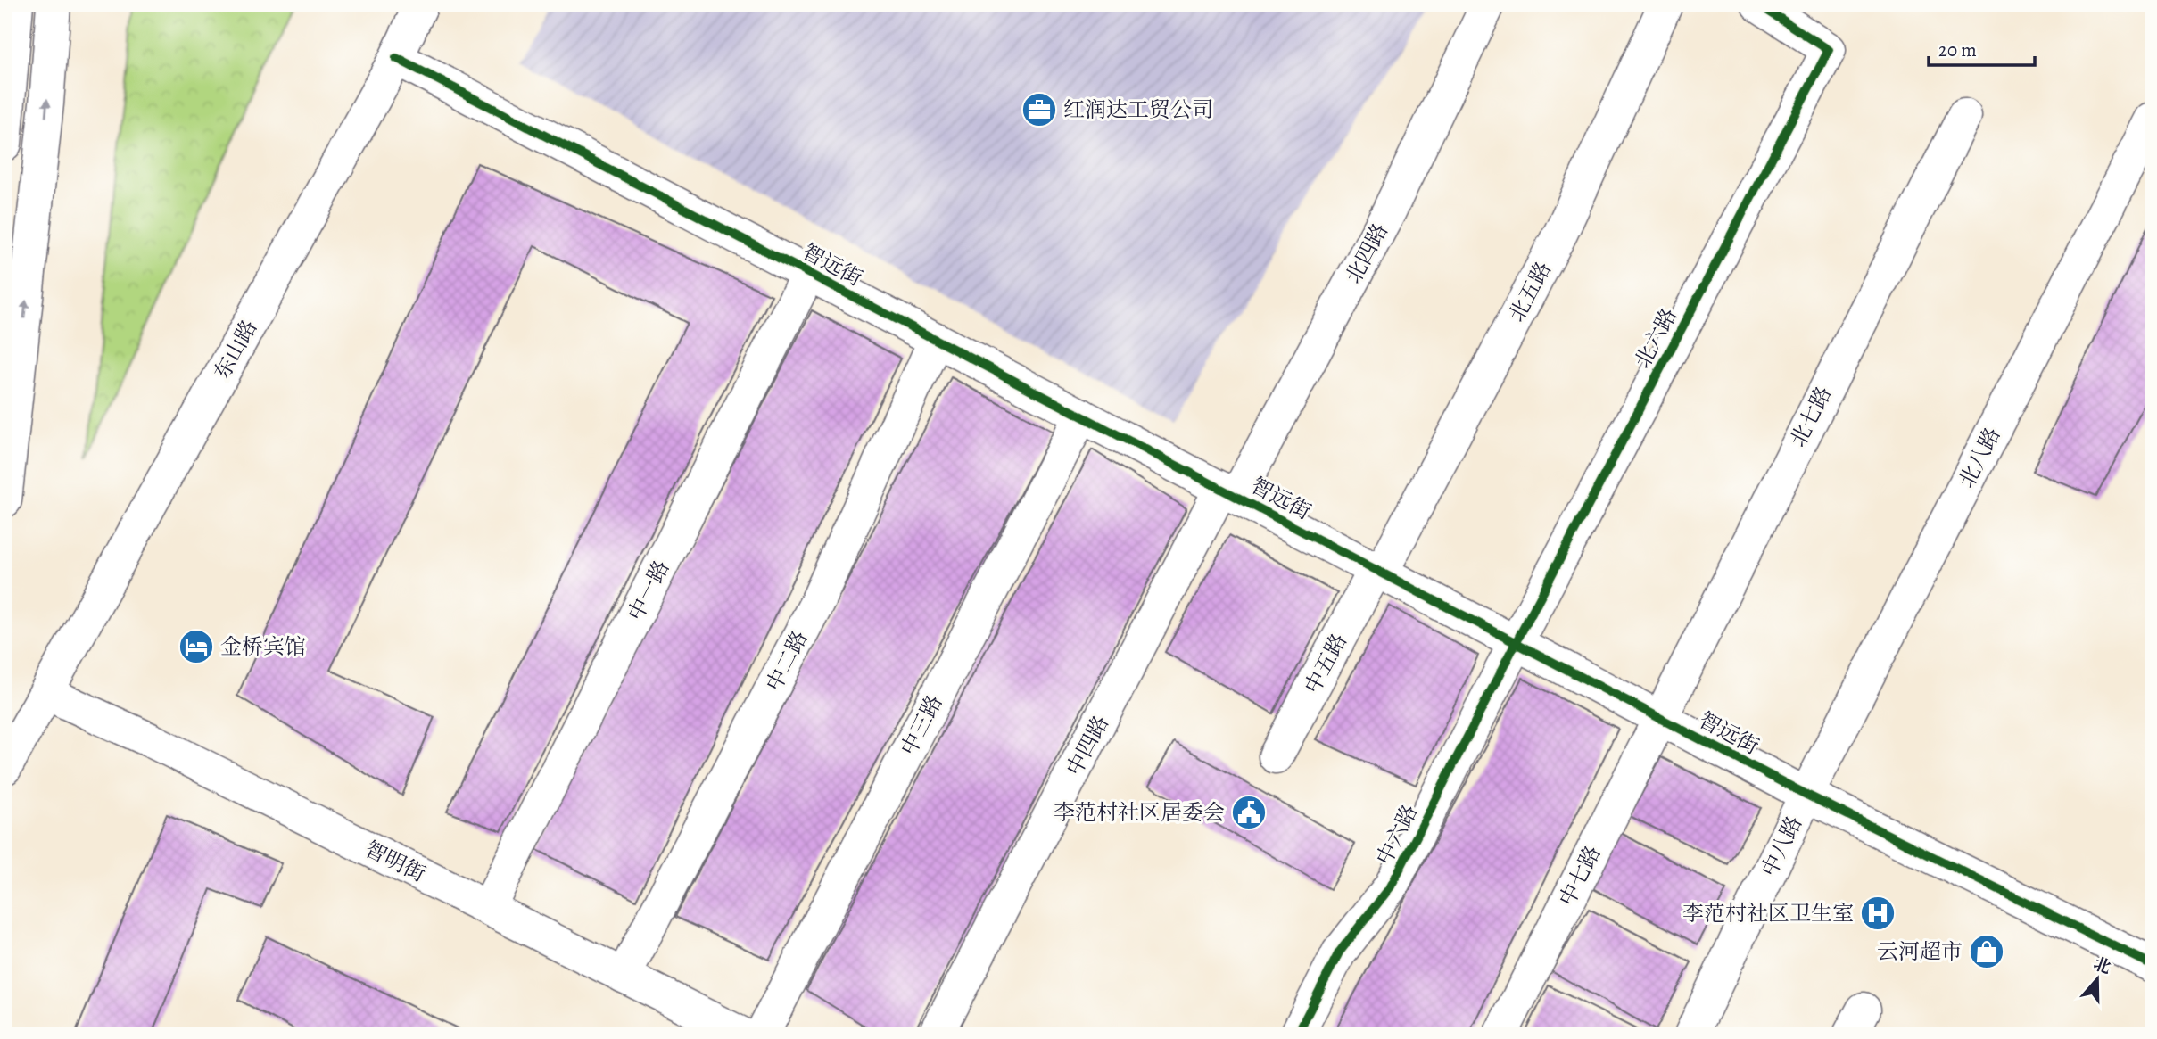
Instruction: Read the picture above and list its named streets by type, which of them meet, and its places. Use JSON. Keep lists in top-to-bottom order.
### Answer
{
  "streets": {
    "street": [
      "北四路",
      "智远街",
      "北五路",
      "北六路",
      "东山路",
      "北七路",
      "北八路",
      "中一路",
      "中二路",
      "中五路",
      "中三路",
      "中四路",
      "中六路",
      "中八路",
      "智明街",
      "中七路"
    ]
  },
  "crossings": [
    ["北四路", "智远街"],
    ["北四路", "中四路"],
    ["智远街", "北五路"],
    ["智远街", "北六路"],
    ["智远街", "东山路"],
    ["智远街", "北七路"],
    ["智远街", "北八路"],
    ["智远街", "中一路"],
    ["智远街", "中二路"],
    ["智远街", "中五路"],
    ["智远街", "中三路"],
    ["智远街", "中四路"],
    ["智远街", "中六路"],
    ["智远街", "中八路"],
    ["智远街", "中七路"],
    ["北五路", "中五路"],
    ["北六路", "中六路"],
    ["东山路", "智明街"],
    ["北七路", "中七路"],
    ["北八路", "中八路"],
    ["中一路", "智明街"],
    ["中二路", "智明街"]
  ],
  "places": {
    "office": ["红润达工贸公司"],
    "hotel": ["金桥宾馆"],
    "public building": ["李范村社区居委会"],
    "hospital": ["李范村社区卫生室"],
    "shop": ["云河超市"]
  },
  "scale_bar": "20 m",
  "north": "top"
}
